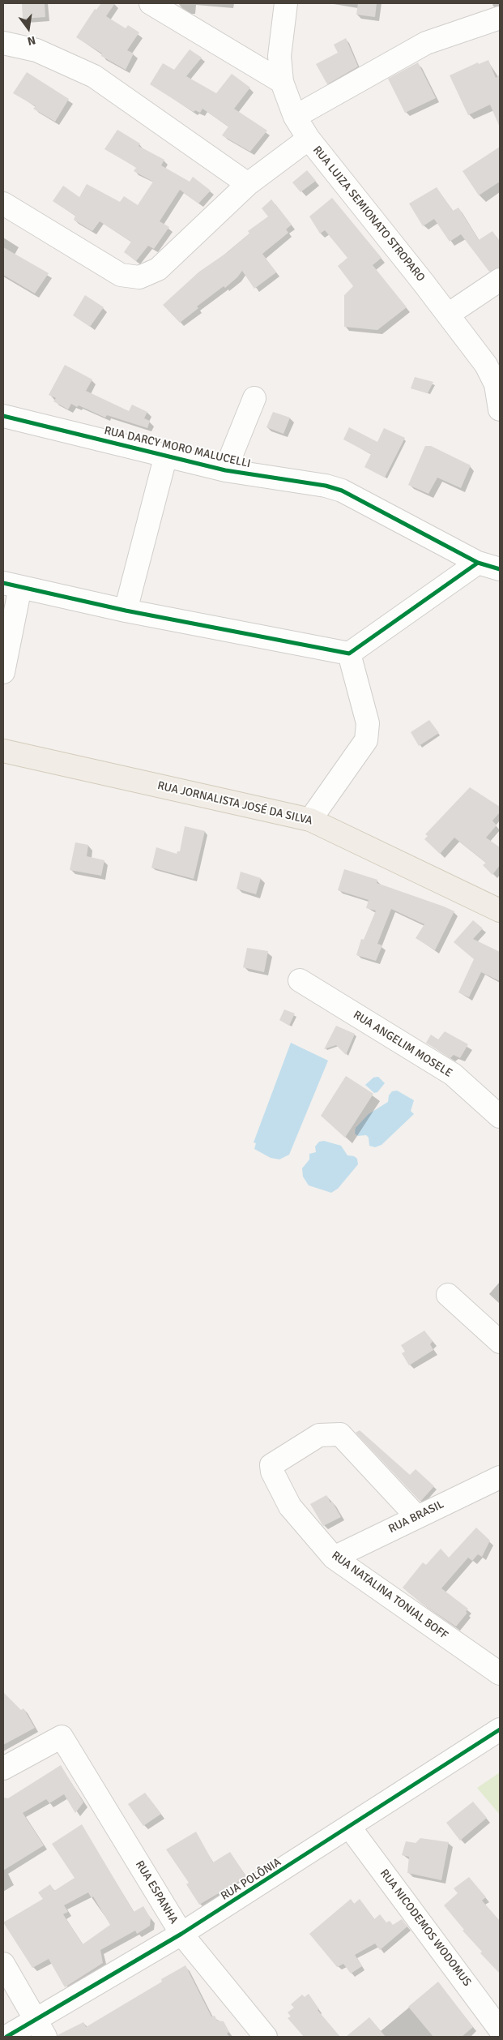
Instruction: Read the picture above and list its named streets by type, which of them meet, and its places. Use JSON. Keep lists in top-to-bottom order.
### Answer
{
  "streets": {
    "main road": ["RUA JORNALISTA JOSÉ DA SILVA"],
    "street": [
      "RUA LUIZA SEMIONATO STROPARO",
      "RUA DARCY MORO MALUCELLI",
      "RUA ANGELIM MOSELE",
      "RUA BRASIL",
      "RUA NATALINA TONIAL BOFF",
      "RUA POLÔNIA",
      "RUA ESPANHA",
      "RUA NICODEMOS WODOMUS"
    ]
  },
  "crossings": [
    ["RUA BRASIL", "RUA NATALINA TONIAL BOFF"],
    ["RUA POLÔNIA", "RUA ESPANHA"],
    ["RUA POLÔNIA", "RUA NICODEMOS WODOMUS"]
  ],
  "north": "bottom"
}
